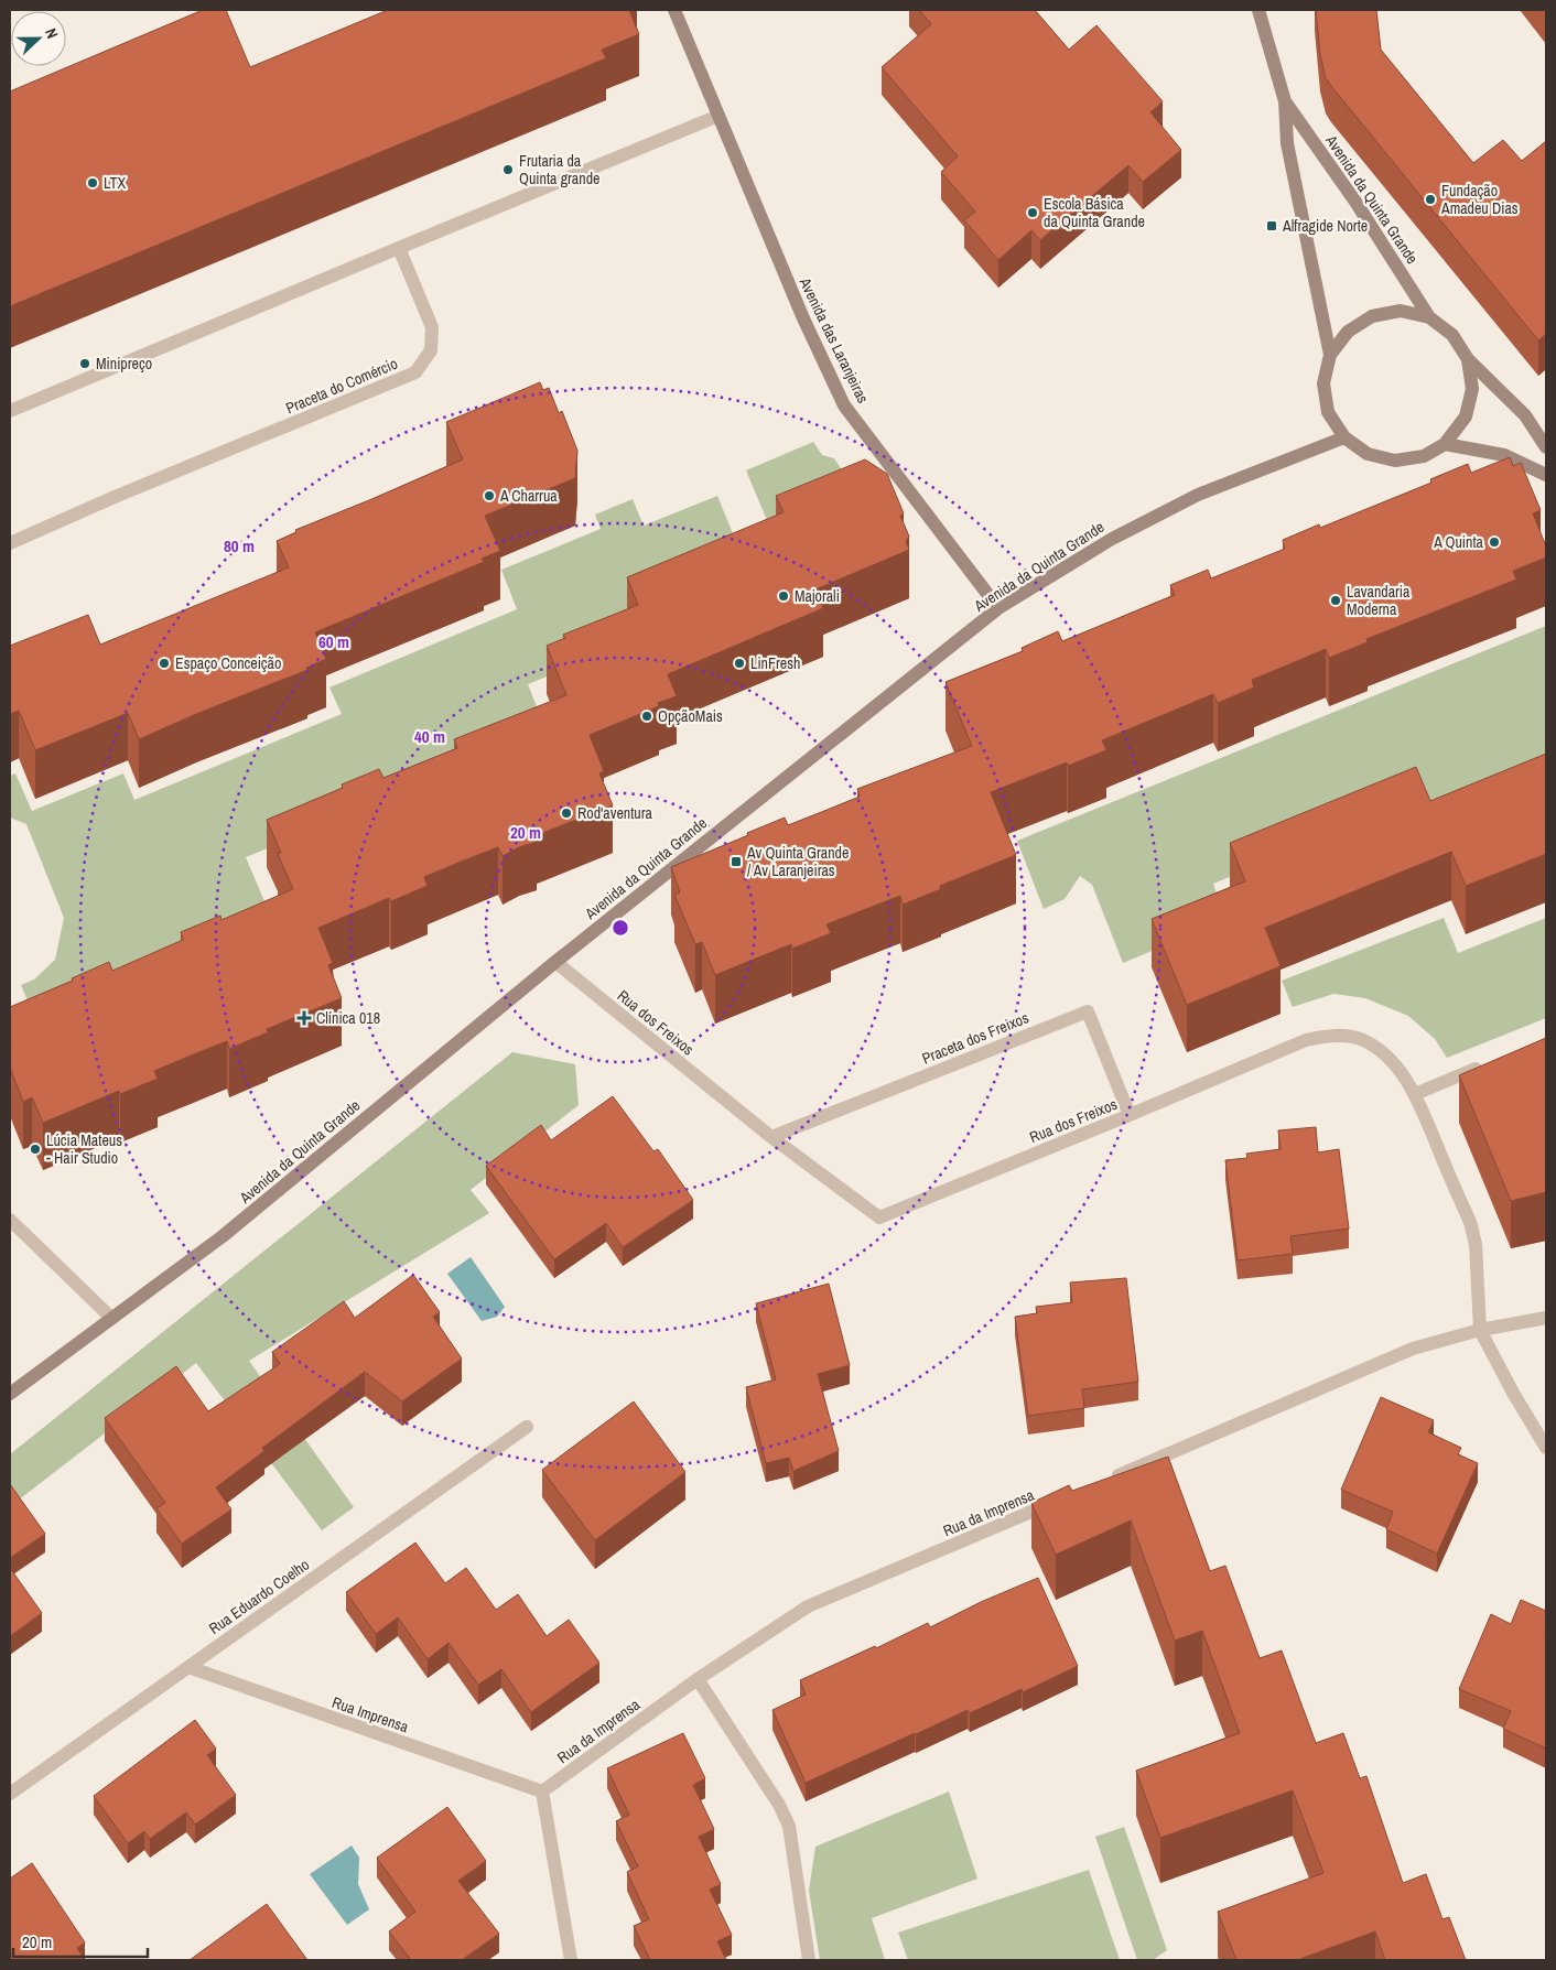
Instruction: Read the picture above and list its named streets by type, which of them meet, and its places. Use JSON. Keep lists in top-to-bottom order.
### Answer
{
  "streets": {
    "street": [
      "Avenida da Quinta Grande",
      "Avenida das Laranjeiras",
      "Praceta do Comércio",
      "Rua dos Freixos",
      "Praceta dos Freixos",
      "Rua da Imprensa",
      "Rua Eduardo Coelho",
      "Rua Imprensa"
    ]
  },
  "crossings": [
    ["Avenida da Quinta Grande", "Avenida das Laranjeiras"],
    ["Avenida da Quinta Grande", "Rua dos Freixos"],
    ["Rua dos Freixos", "Praceta dos Freixos"],
    ["Rua da Imprensa", "Rua Imprensa"],
    ["Rua Eduardo Coelho", "Rua Imprensa"]
  ],
  "places": {
    "other": [
      "Frutaria da Quinta grande",
      "LTX",
      "Fundação Amadeu Dias",
      "Escola Básica da Quinta Grande",
      "Minipreço",
      "A Charrua",
      "A Quinta",
      "Majorali",
      "Lavandaria Moderna",
      "Espaço Conceição",
      "LinFresh",
      "OpçãoMais",
      "Rod'aventura",
      "Lúcia Mateus - Hair Studio"
    ],
    "transit": ["Alfragide Norte", "Av Quinta Grande / Av Laranjeiras"],
    "health": ["Clínica 018"]
  },
  "scale_bar": "20 m",
  "north": "right",
  "rings": [
    "80 m",
    "60 m",
    "40 m",
    "20 m"
  ]
}
